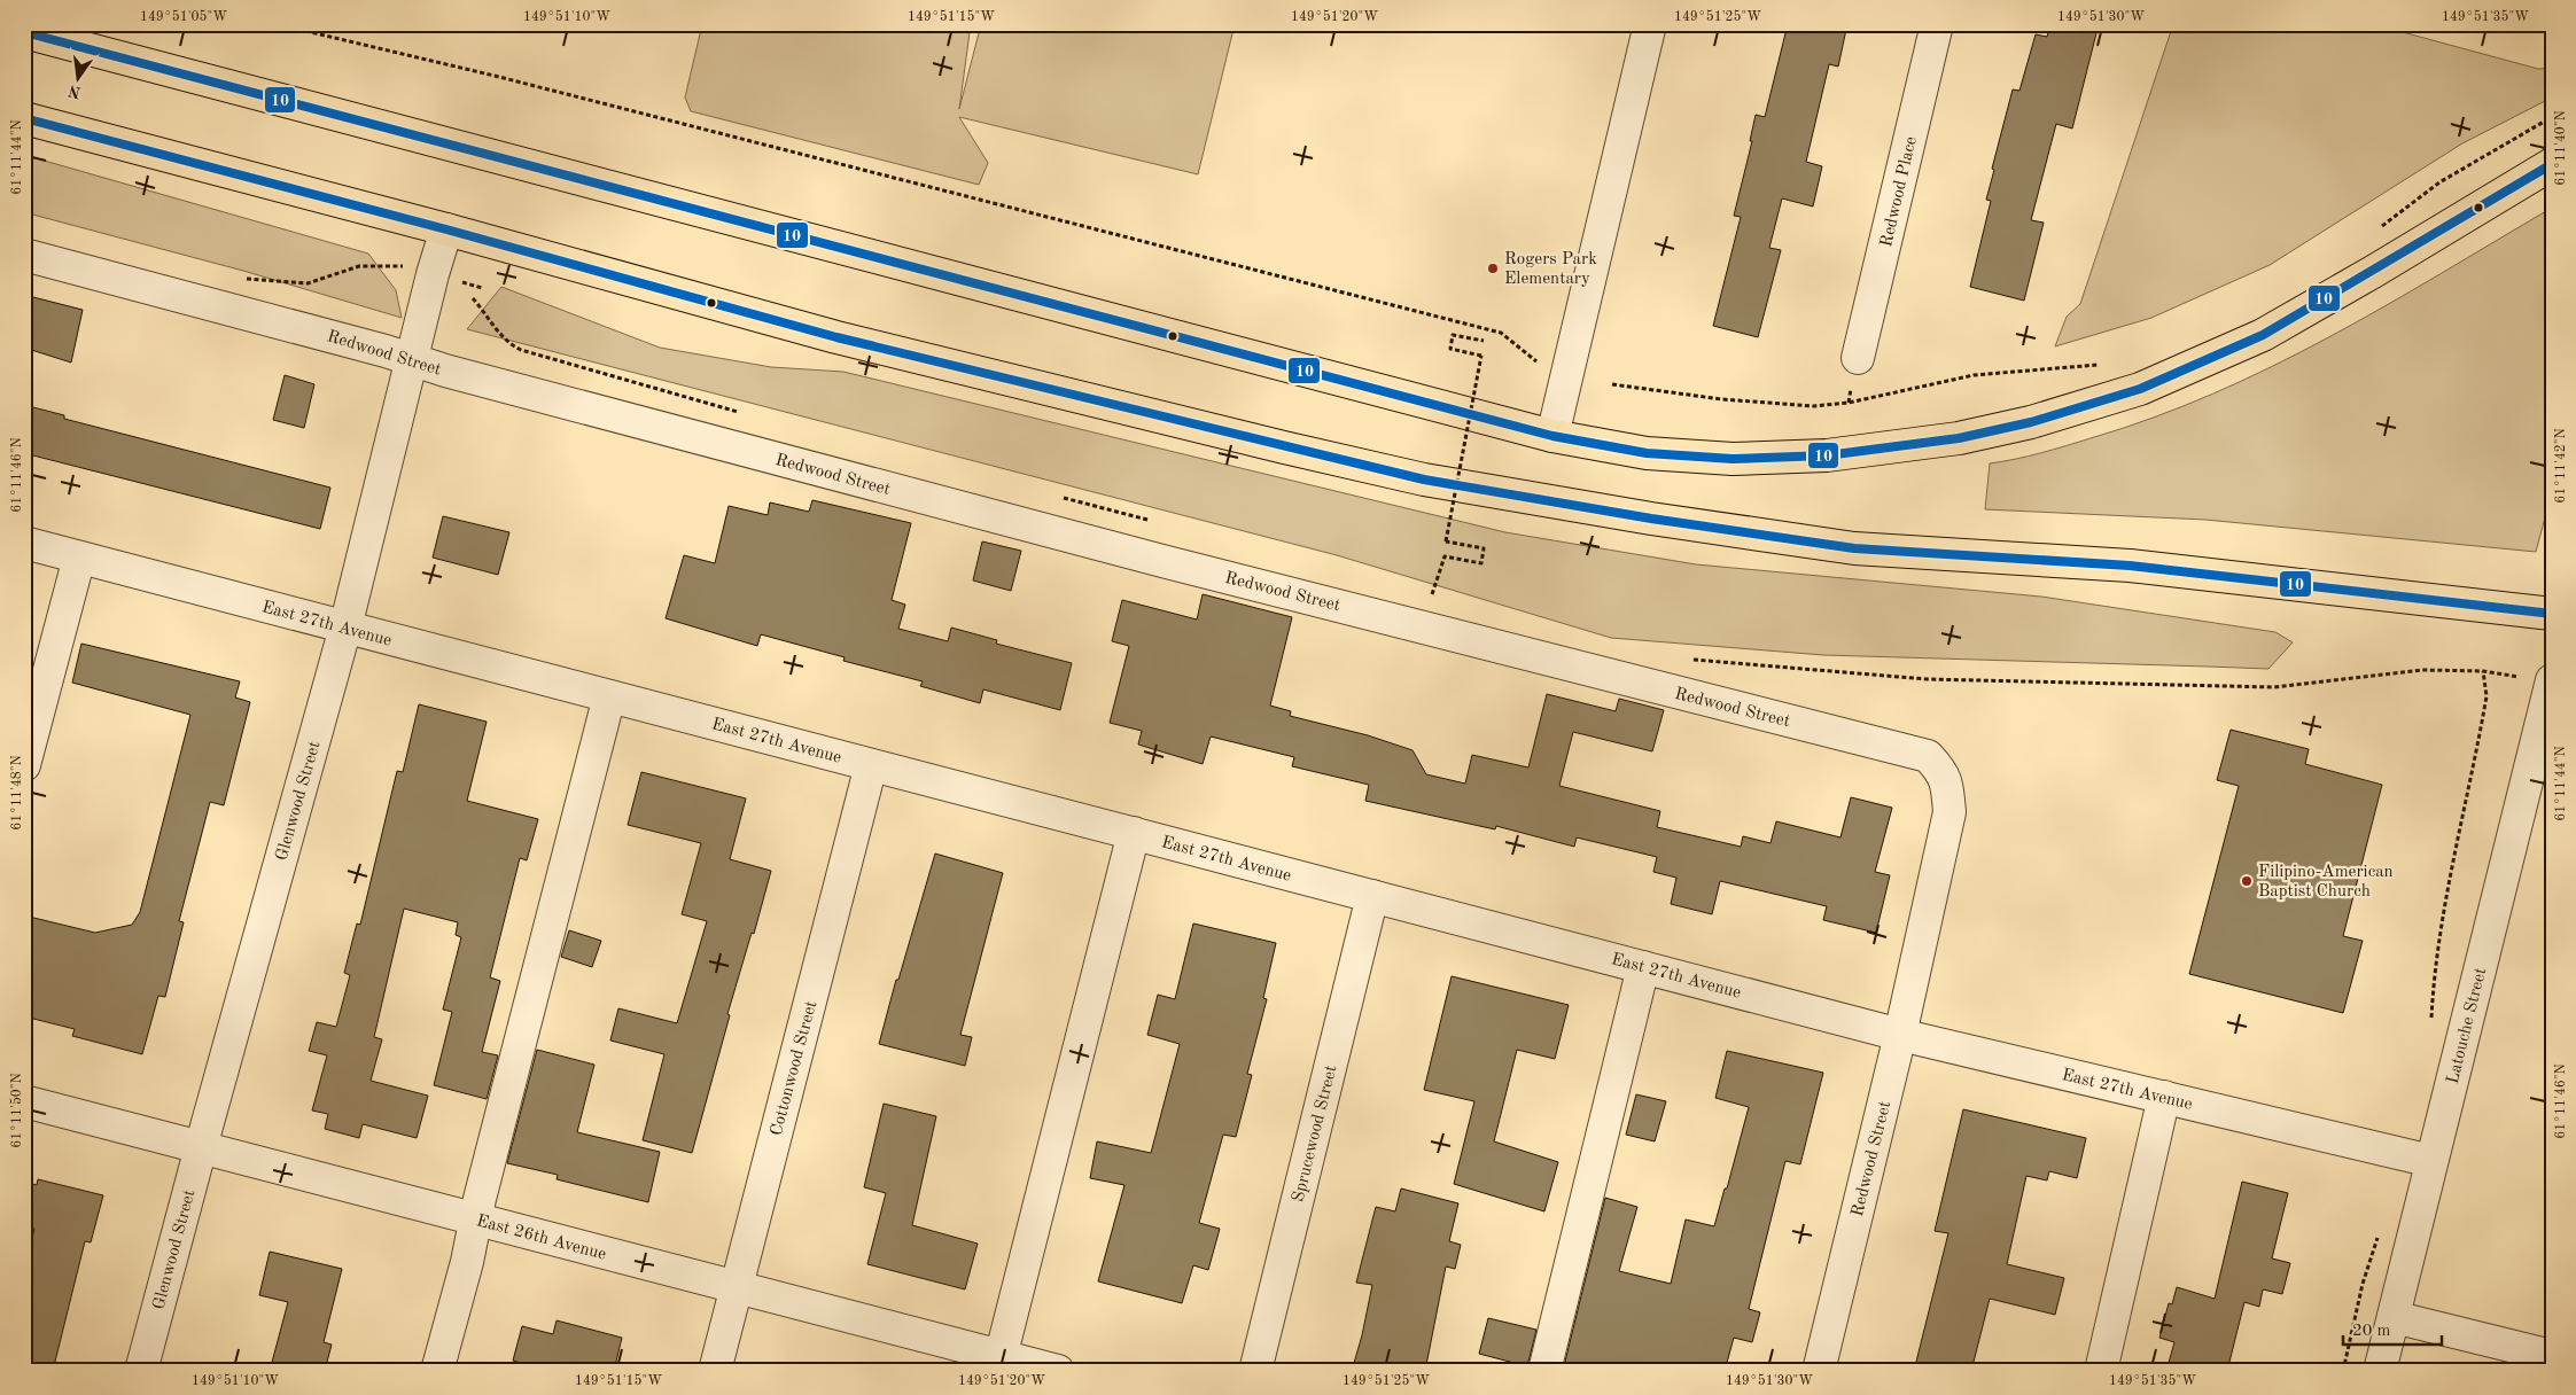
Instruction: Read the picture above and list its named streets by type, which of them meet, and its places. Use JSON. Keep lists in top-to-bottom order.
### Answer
{
  "streets": {
    "street": [
      "Redwood Place",
      "Redwood Street",
      "East 27th Avenue",
      "Glenwood Street",
      "Latouche Street",
      "Cottonwood Street",
      "Sprucewood Street",
      "East 26th Avenue"
    ]
  },
  "crossings": [
    ["Redwood Street", "East 27th Avenue"],
    ["Redwood Street", "Glenwood Street"],
    ["East 27th Avenue", "Glenwood Street"],
    ["East 27th Avenue", "Latouche Street"],
    ["East 27th Avenue", "Cottonwood Street"],
    ["East 27th Avenue", "Sprucewood Street"],
    ["Glenwood Street", "East 26th Avenue"],
    ["Cottonwood Street", "East 26th Avenue"]
  ],
  "places": ["Rogers Park Elementary", "Filipino-American Baptist Church"],
  "lines": ["transit line 10"],
  "scale_bar": "20 m",
  "north": "bottom",
  "coordinates": [
    "149°51'05\"W",
    "149°51'10\"W",
    "149°51'15\"W",
    "149°51'20\"W",
    "149°51'25\"W",
    "149°51'30\"W",
    "149°51'35\"W",
    "61°11'40\"N",
    "61°11'44\"N",
    "61°11'42\"N",
    "61°11'46\"N",
    "61°11'48\"N",
    "61°11'50\"N"
  ]
}
